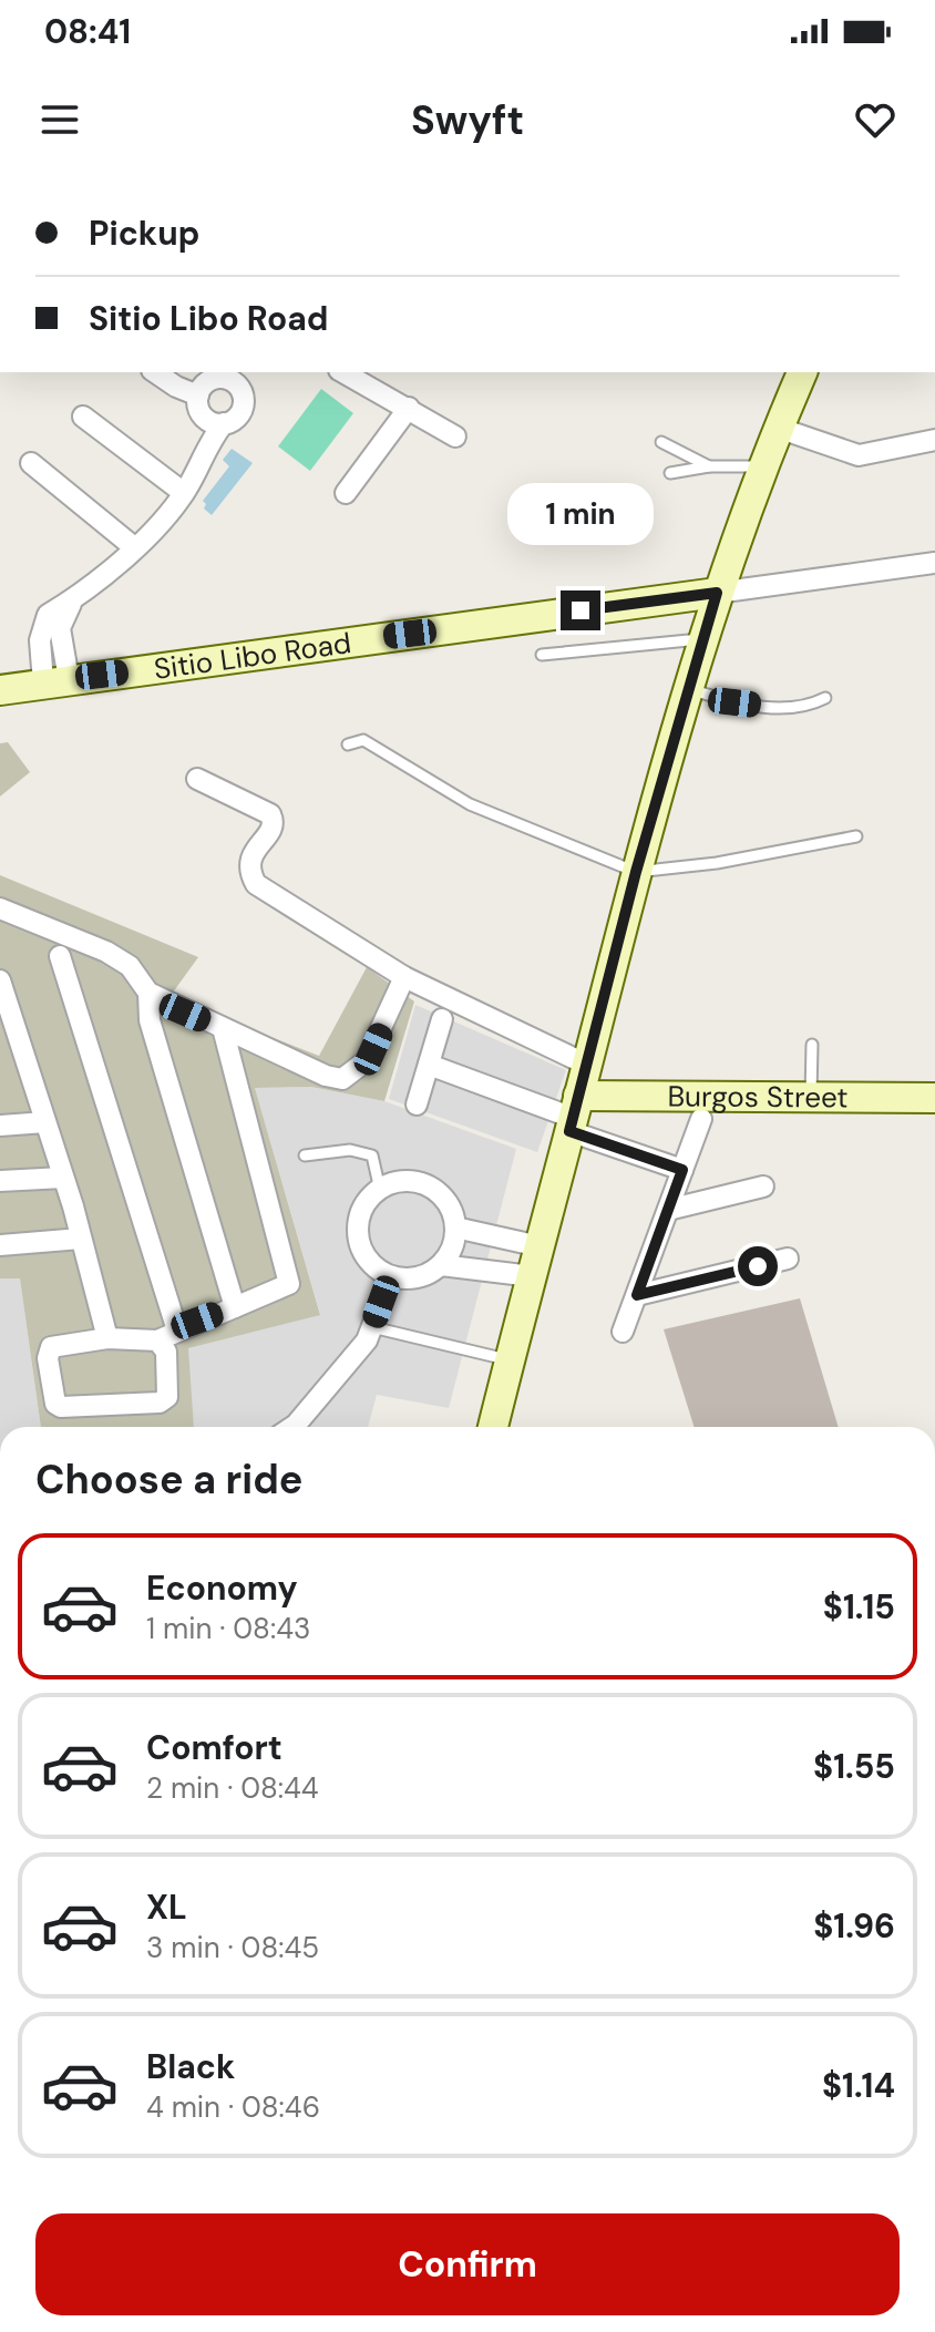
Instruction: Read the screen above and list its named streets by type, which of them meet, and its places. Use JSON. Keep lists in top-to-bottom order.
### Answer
{
  "streets": {
    "street": ["Sitio Libo Road", "Burgos Street"]
  },
  "page": {
    "status": "08:41",
    "header": "Swyft",
    "banner": ["Pickup", "Sitio Libo Road"],
    "bubble": "1 min",
    "heading": "Choose a ride",
    "list": [
      {
        "name": "Economy",
        "note": "1 min · 08:43",
        "value": "$1.15"
      },
      {
        "name": "Comfort",
        "note": "2 min · 08:44",
        "value": "$1.55"
      },
      {
        "name": "XL",
        "note": "3 min · 08:45",
        "value": "$1.96"
      },
      {
        "name": "Black",
        "note": "4 min · 08:46",
        "value": "$1.14"
      }
    ],
    "buttons": "Confirm"
  }
}
